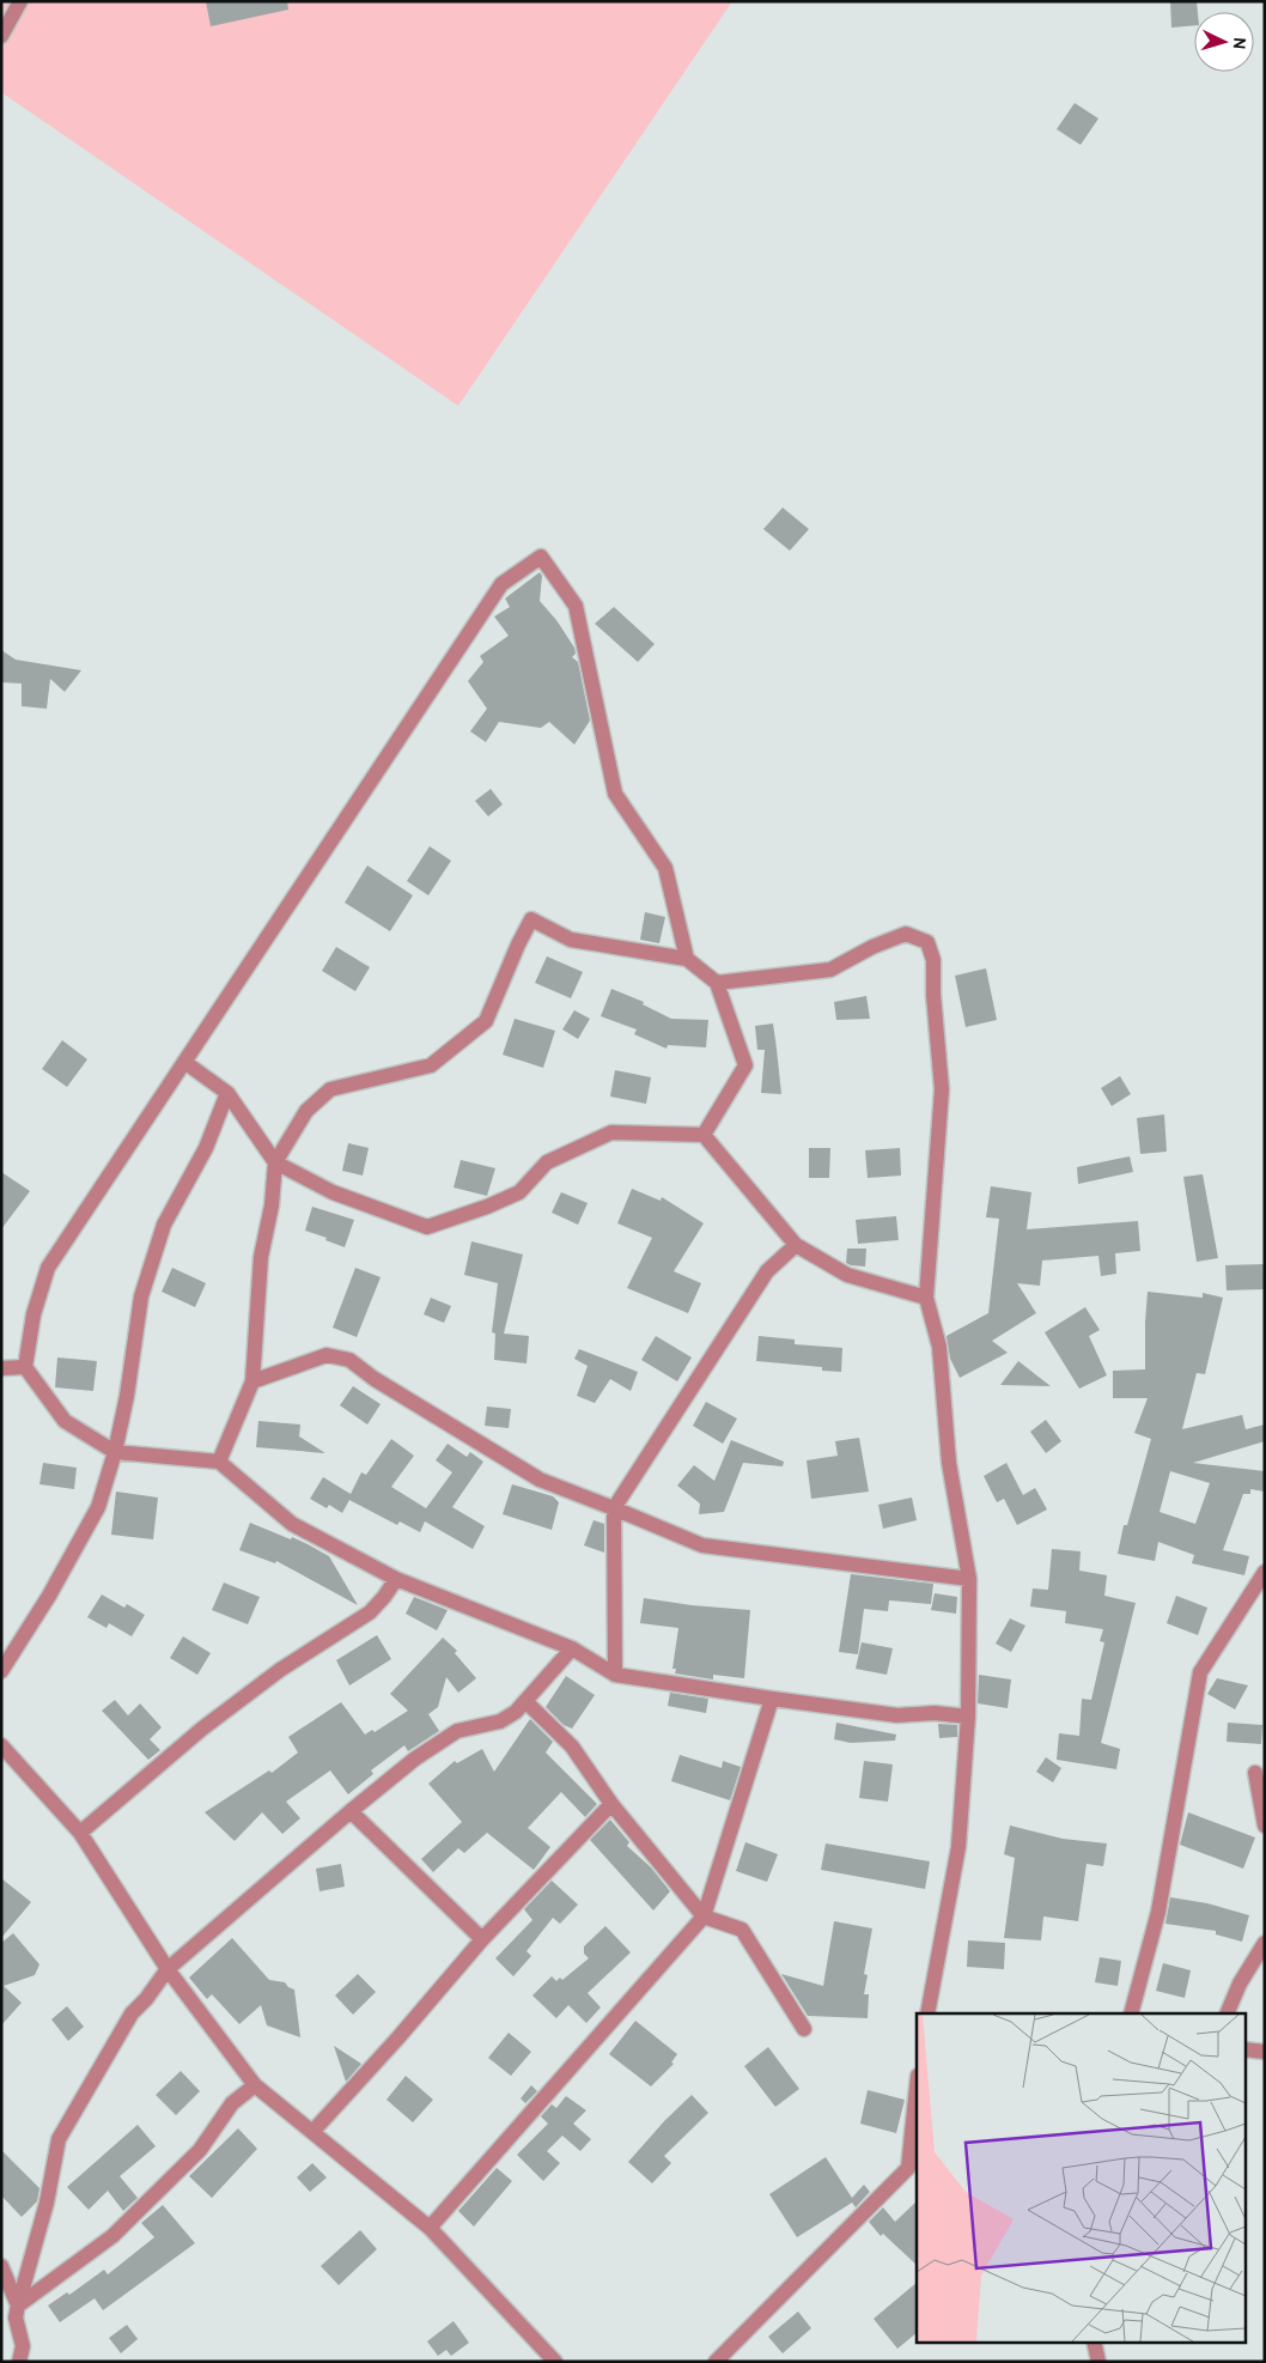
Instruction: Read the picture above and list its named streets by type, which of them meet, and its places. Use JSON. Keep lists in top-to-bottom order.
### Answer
{
  "north": "right"
}
